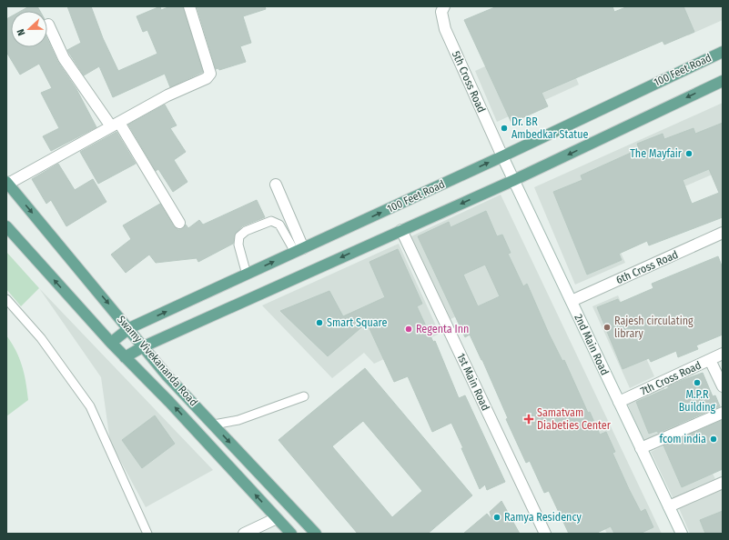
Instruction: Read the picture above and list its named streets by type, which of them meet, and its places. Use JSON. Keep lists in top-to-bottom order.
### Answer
{
  "streets": {
    "main road": ["100 Feet Road", "Swamy Vivekananda Road"],
    "street": [
      "5th Cross Road",
      "6th Cross Road",
      "2nd Main Road",
      "7th Cross Road",
      "1st Main Road"
    ]
  },
  "crossings": [
    ["100 Feet Road", "5th Cross Road"],
    ["100 Feet Road", "2nd Main Road"],
    ["100 Feet Road", "Swamy Vivekananda Road"],
    ["5th Cross Road", "2nd Main Road"],
    ["6th Cross Road", "2nd Main Road"],
    ["2nd Main Road", "7th Cross Road"]
  ],
  "places": {
    "other": [
      "Dr. BR Ambedkar Statue",
      "The Mayfair",
      "Smart Square",
      "Rajesh circulating library",
      "Regenta Inn",
      "M.P.R Building",
      "fcom india",
      "Ramya Residency"
    ],
    "health": ["Samatvam Diabeties Center"]
  },
  "north": "left"
}
